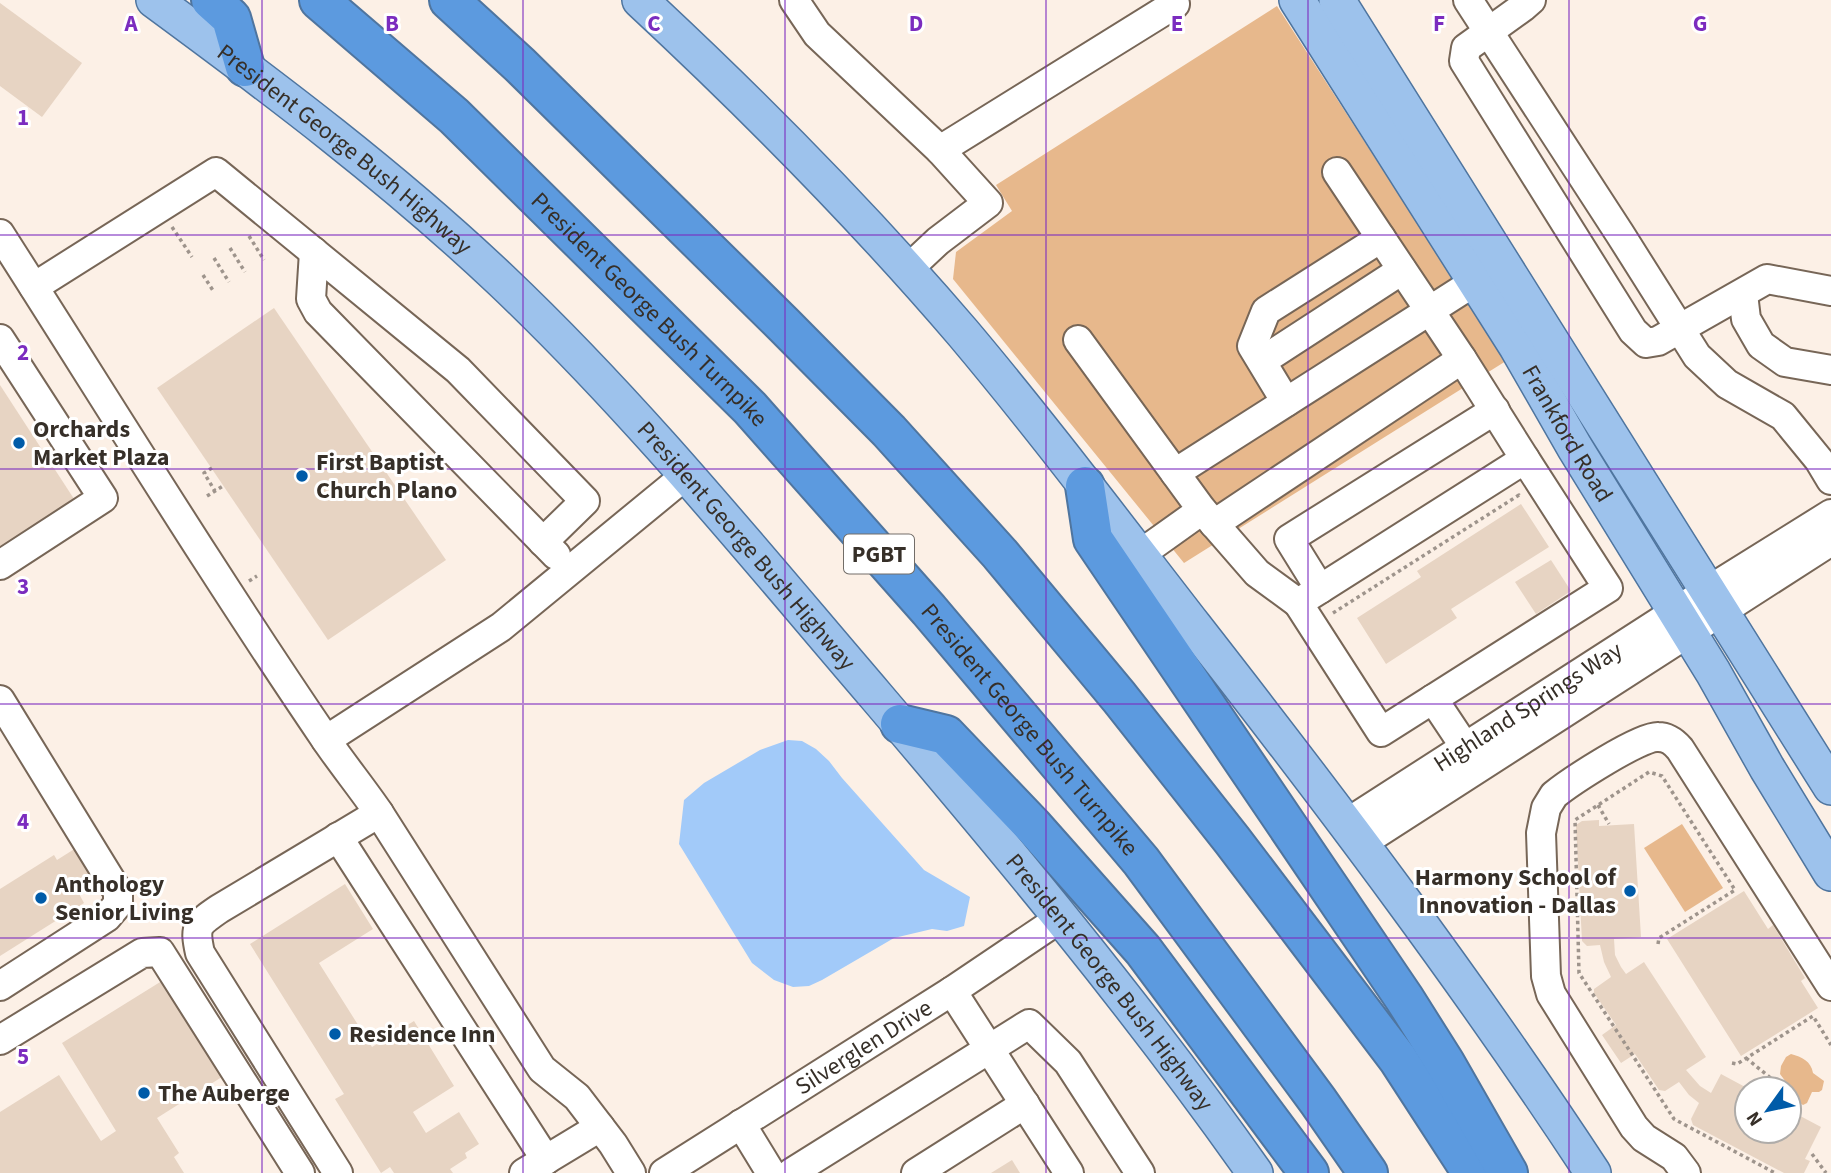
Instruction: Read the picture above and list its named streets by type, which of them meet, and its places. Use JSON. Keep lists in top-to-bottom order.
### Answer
{
  "streets": {
    "highway": ["President George Bush Turnpike", "PGBT"],
    "main road": ["President George Bush Highway", "Frankford Road"],
    "street": ["Highland Springs Way", "Silverglen Drive"]
  },
  "crossings": [
    ["President George Bush Highway", "Silverglen Drive"],
    ["Frankford Road", "Highland Springs Way"]
  ],
  "places": [
    "Orchards Market Plaza",
    "First Baptist Church Plano",
    "Harmony School of Innovation - Dallas",
    "Anthology Senior Living",
    "Residence Inn",
    "The Auberge"
  ],
  "north": "bottom left",
  "grid": {
    "columns": [
      "A",
      "B",
      "C",
      "D",
      "E",
      "F",
      "G"
    ],
    "rows": [
      "1",
      "2",
      "3",
      "4",
      "5"
    ]
  }
}
